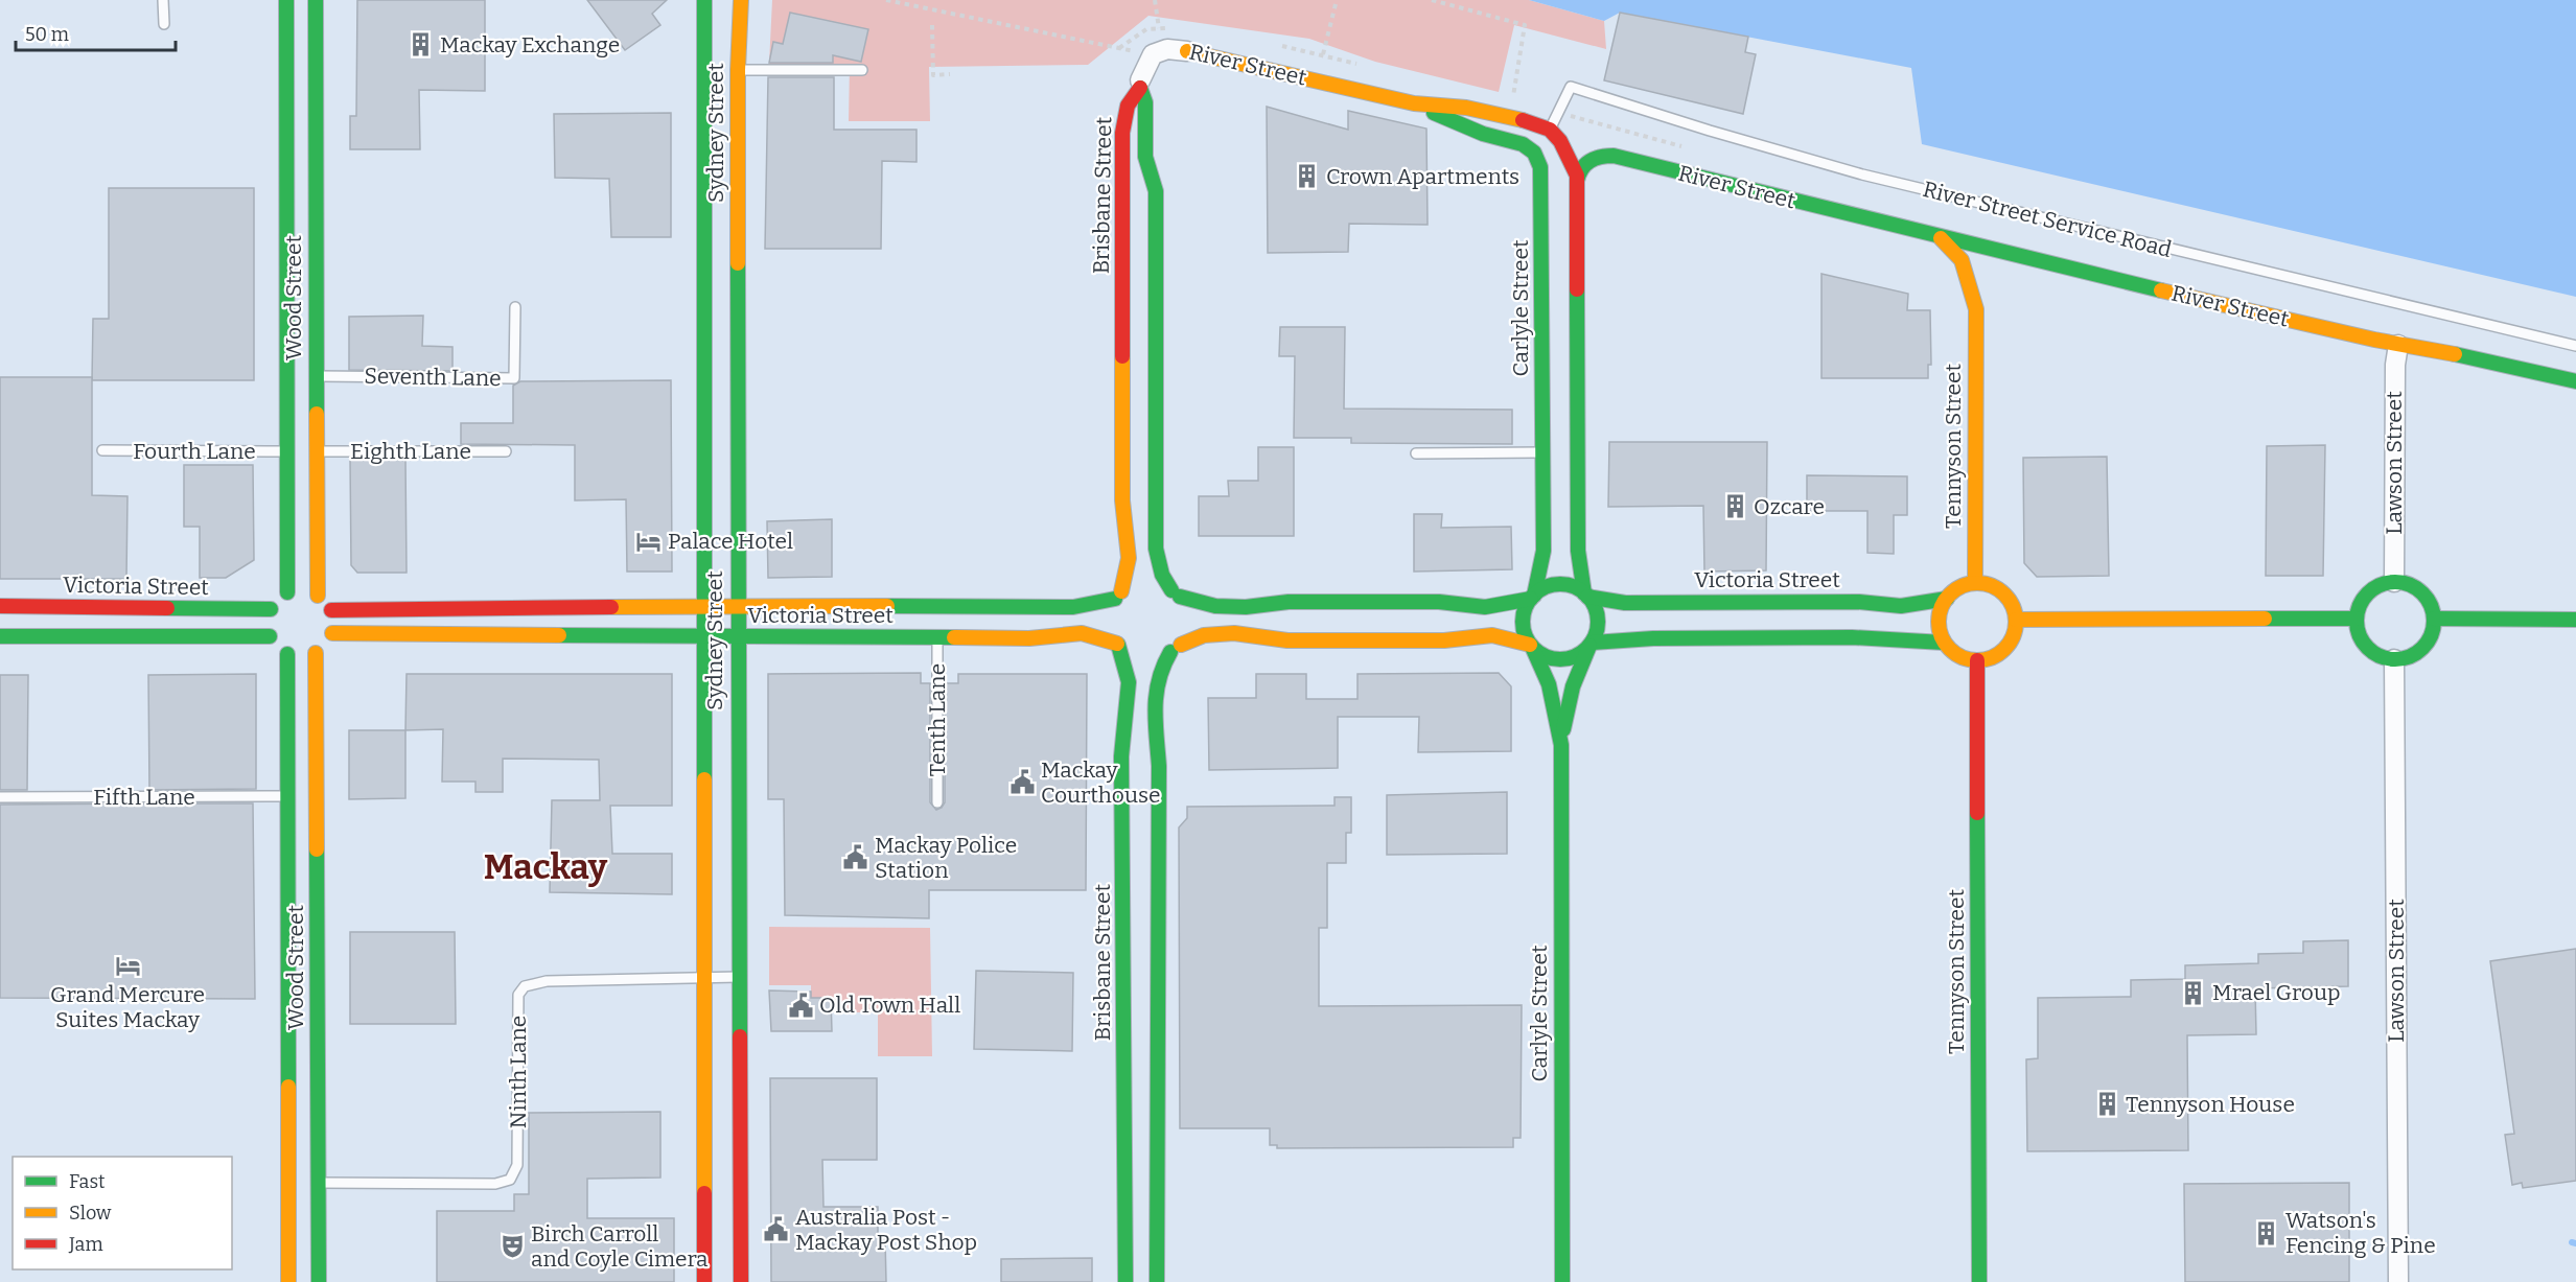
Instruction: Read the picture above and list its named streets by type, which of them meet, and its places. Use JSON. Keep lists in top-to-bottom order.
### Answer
{
  "streets": {
    "street": [
      "River Street",
      "Sydney Street",
      "Brisbane Street",
      "Wood Street",
      "Carlyle Street",
      "Tennyson Street",
      "Lawson Street",
      "Victoria Street"
    ],
    "lane": [
      "River Street Service Road",
      "Seventh Lane",
      "Fourth Lane",
      "Eighth Lane",
      "Tenth Lane",
      "Fifth Lane",
      "Ninth Lane"
    ]
  },
  "crossings": [
    ["River Street", "Brisbane Street"],
    ["River Street", "River Street Service Road"],
    ["River Street", "Carlyle Street"],
    ["River Street", "Tennyson Street"],
    ["River Street", "Lawson Street"],
    ["Sydney Street", "Victoria Street"],
    ["Sydney Street", "Ninth Lane"],
    ["Brisbane Street", "Victoria Street"],
    ["Wood Street", "Seventh Lane"],
    ["Wood Street", "Fourth Lane"],
    ["Wood Street", "Eighth Lane"],
    ["Wood Street", "Victoria Street"],
    ["Wood Street", "Fifth Lane"],
    ["Wood Street", "Ninth Lane"],
    ["Carlyle Street", "Victoria Street"],
    ["Tennyson Street", "Victoria Street"],
    ["Victoria Street", "Tenth Lane"]
  ],
  "districts": ["Mackay"],
  "places": {
    "building": [
      "Mackay Exchange",
      "Crown Apartments",
      "Ozcare",
      "Mrael Group",
      "Tennyson House",
      "Watson's Fencing & Pine"
    ],
    "hotel": ["Palace Hotel", "Grand Mercure Suites Mackay"],
    "public building": [
      "Mackay Courthouse",
      "Mackay Police Station",
      "Old Town Hall",
      "Australia Post - Mackay Post Shop"
    ],
    "theatre": ["Birch Carroll and Coyle Cimera"]
  },
  "legend": ["Fast", "Slow", "Jam"],
  "scale_bar": "50 m"
}
